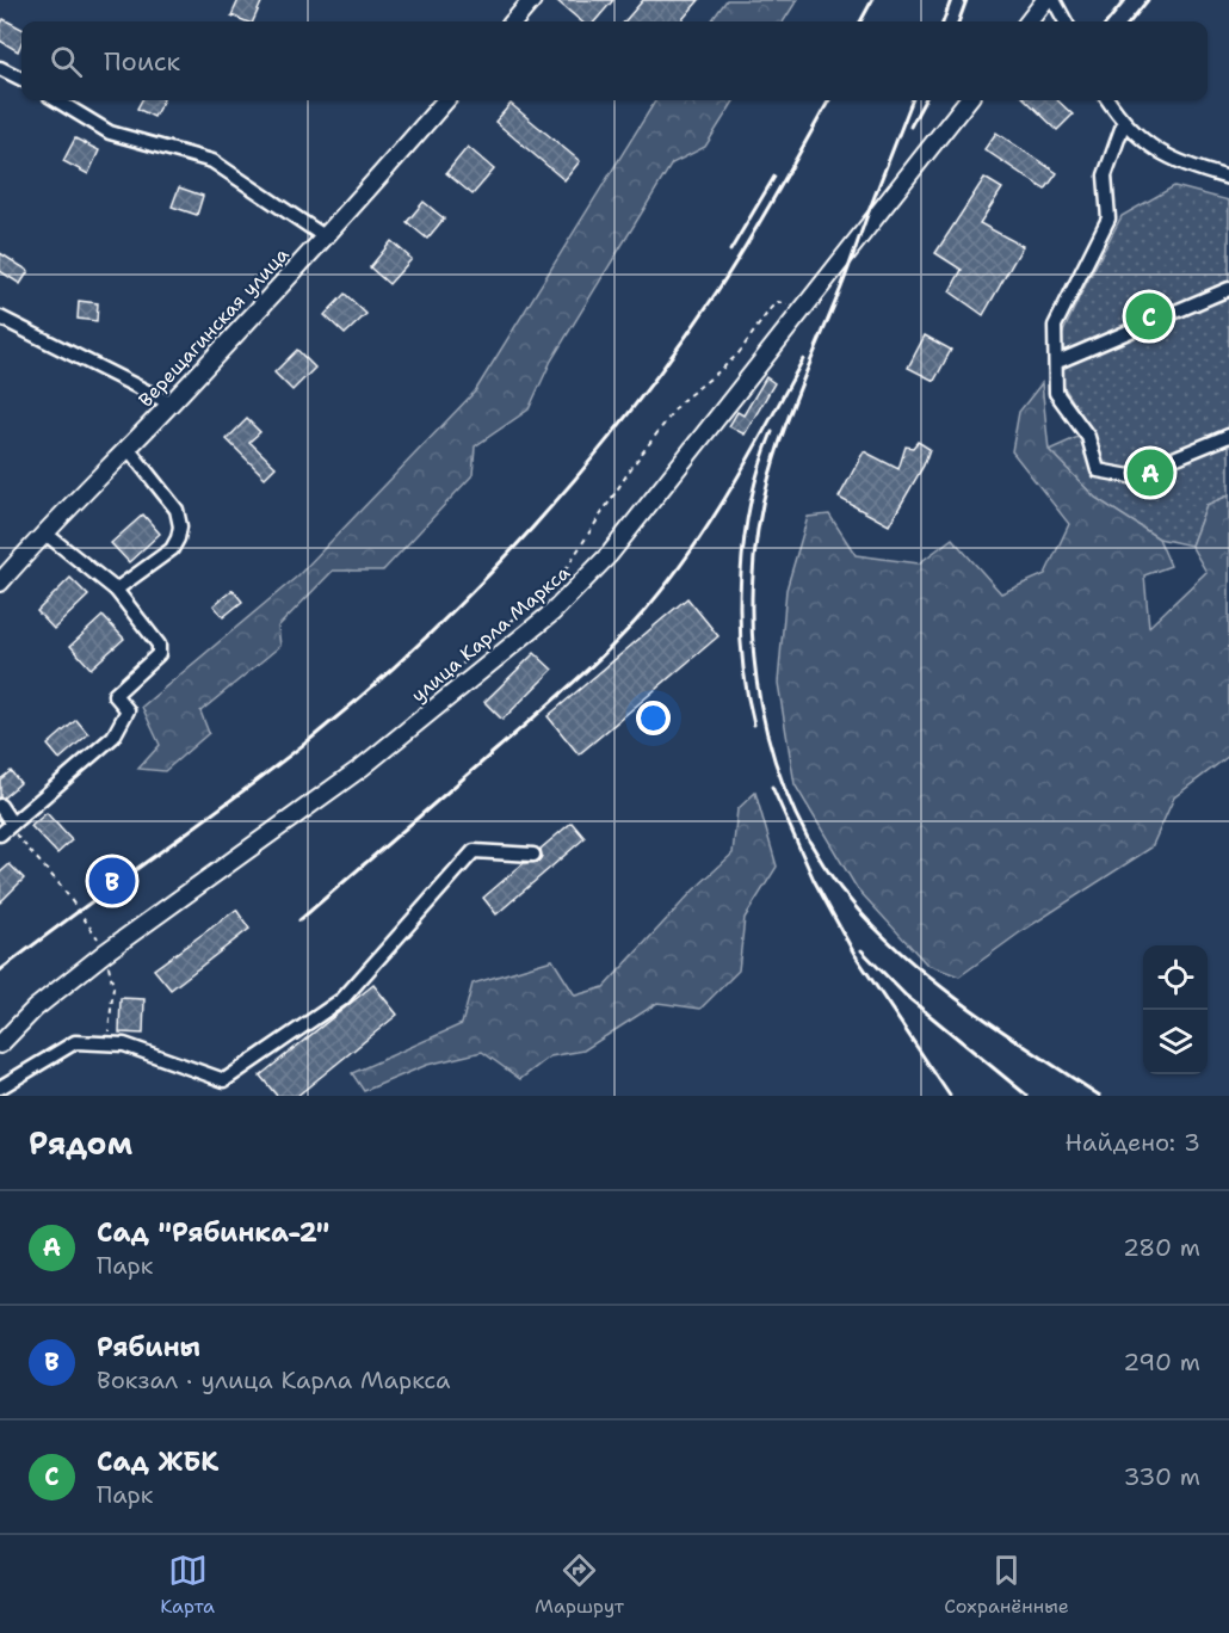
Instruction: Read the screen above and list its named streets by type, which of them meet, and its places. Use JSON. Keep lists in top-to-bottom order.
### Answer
{
  "streets": {
    "main road": ["Верещагинская улица", "улица Карла Маркса"]
  },
  "page": {
    "search": "Поиск",
    "pins": ["C", "A", "B"],
    "heading": ["Рядом", "Найдено: 3"],
    "list": [
      {
        "mark": "A",
        "name": "Сад \"Рябинка-2\"",
        "note": "Парк",
        "value": "280 m"
      },
      {
        "mark": "B",
        "name": "Рябины",
        "note": "Вокзал · улица Карла Маркса",
        "value": "290 m"
      },
      {
        "mark": "C",
        "name": "Сад ЖБК",
        "note": "Парк",
        "value": "330 m"
      }
    ],
    "nav": ["Карта", "Маршрут", "Сохранённые"]
  }
}
